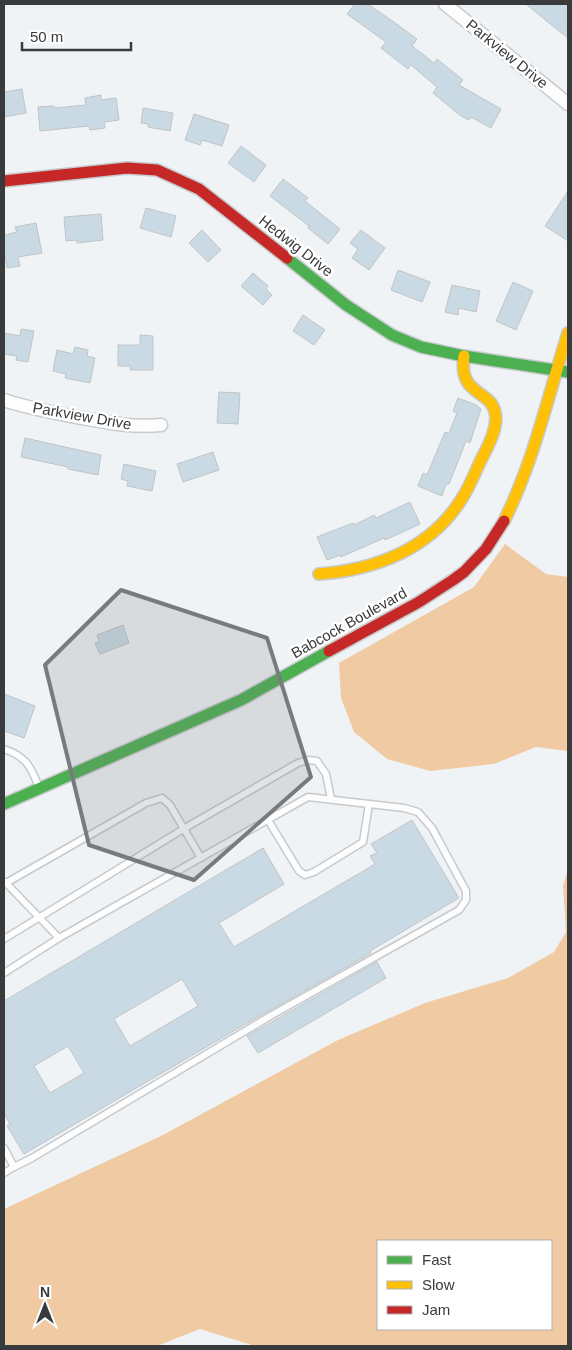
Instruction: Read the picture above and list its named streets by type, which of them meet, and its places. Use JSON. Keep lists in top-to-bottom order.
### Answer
{
  "streets": {
    "street": ["Parkview Drive", "Hedwig Drive", "Babcock Boulevard"]
  },
  "crossings": [
    ["Hedwig Drive", "Babcock Boulevard"]
  ],
  "legend": ["Fast", "Slow", "Jam"],
  "scale_bar": "50 m",
  "north": "top"
}
